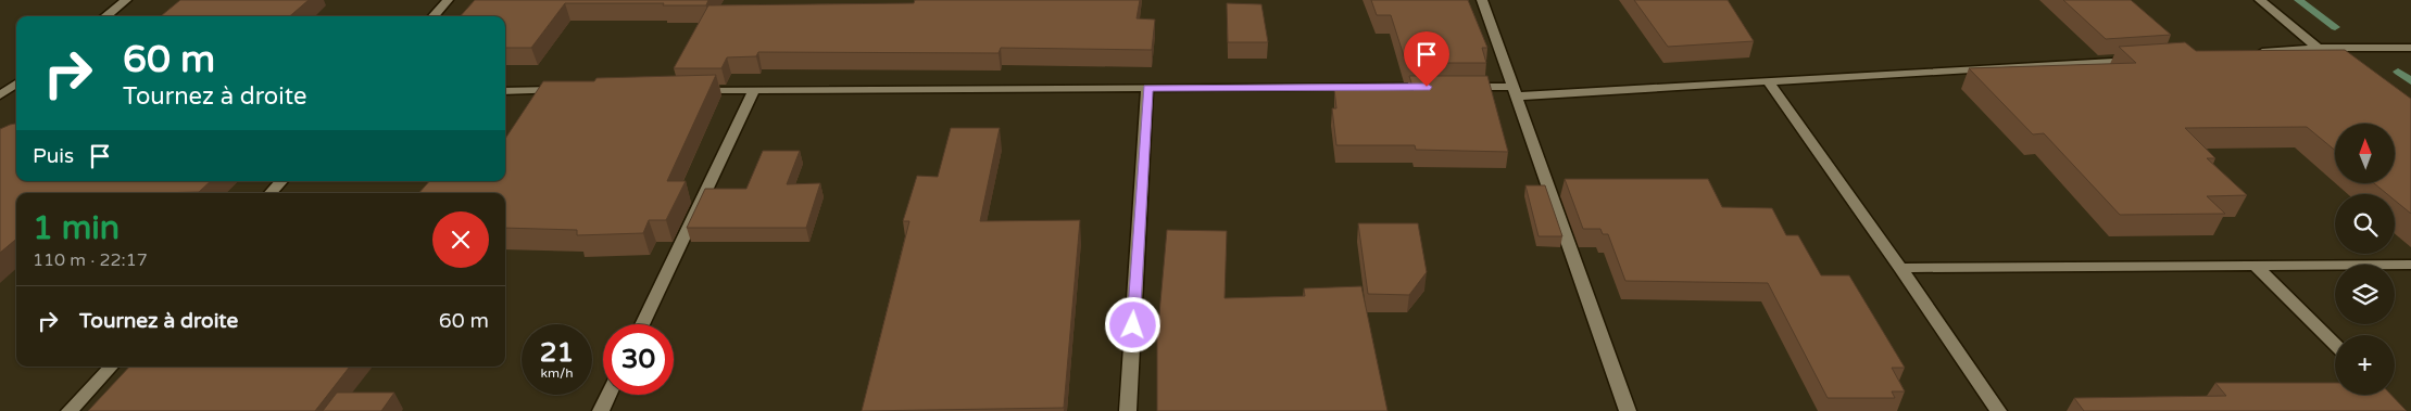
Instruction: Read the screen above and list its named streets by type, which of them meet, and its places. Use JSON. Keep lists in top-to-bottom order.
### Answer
{
  "north": "top",
  "page": {
    "turn": ["60 m", "Tournez à droite"],
    "map_buttons": "+",
    "then": "Puis",
    "heading": ["1 min", "110 m · 22:17"],
    "list": [
      {
        "name": "Tournez à droite",
        "value": "60 m"
      }
    ],
    "speed": "21 km/h",
    "limit": "30"
  }
}
